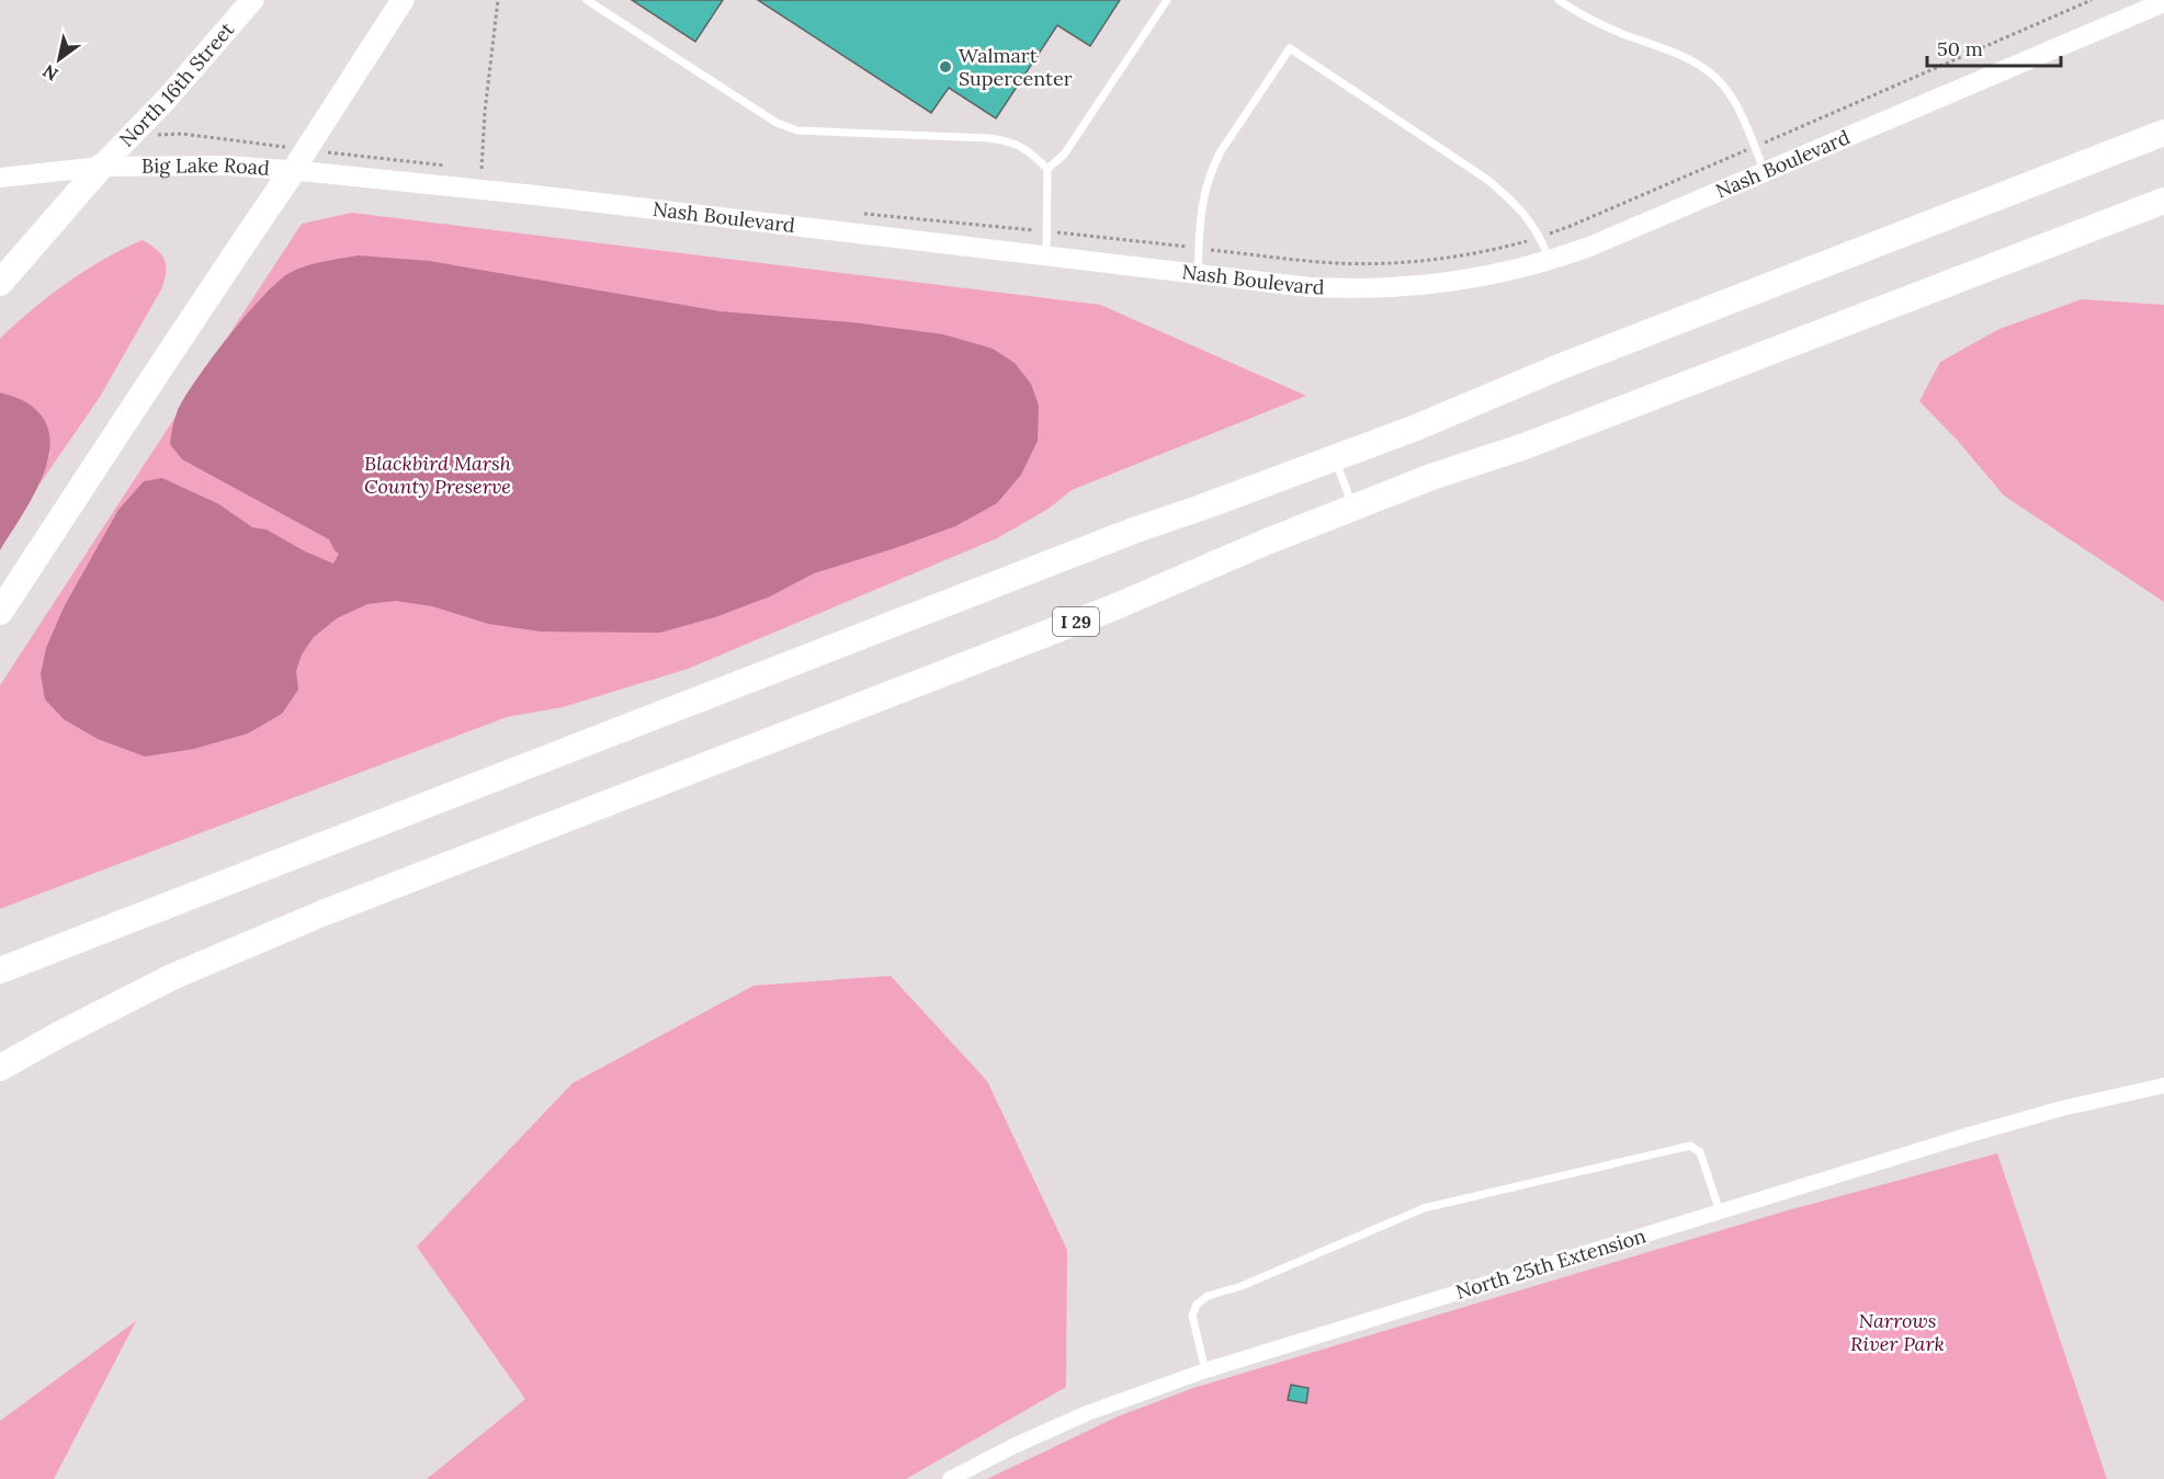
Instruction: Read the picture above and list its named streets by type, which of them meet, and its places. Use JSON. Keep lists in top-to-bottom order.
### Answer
{
  "streets": {
    "highway": ["I 29"],
    "main road": ["North 16th Street"],
    "street": ["Nash Boulevard", "Big Lake Road", "North 25th Extension"]
  },
  "crossings": [
    ["North 16th Street", "Big Lake Road"],
    ["Nash Boulevard", "Big Lake Road"]
  ],
  "parks": ["Blackbird Marsh County Preserve", "Narrows River Park"],
  "places": ["Walmart Supercenter"],
  "scale_bar": "50 m",
  "north": "bottom left"
}
